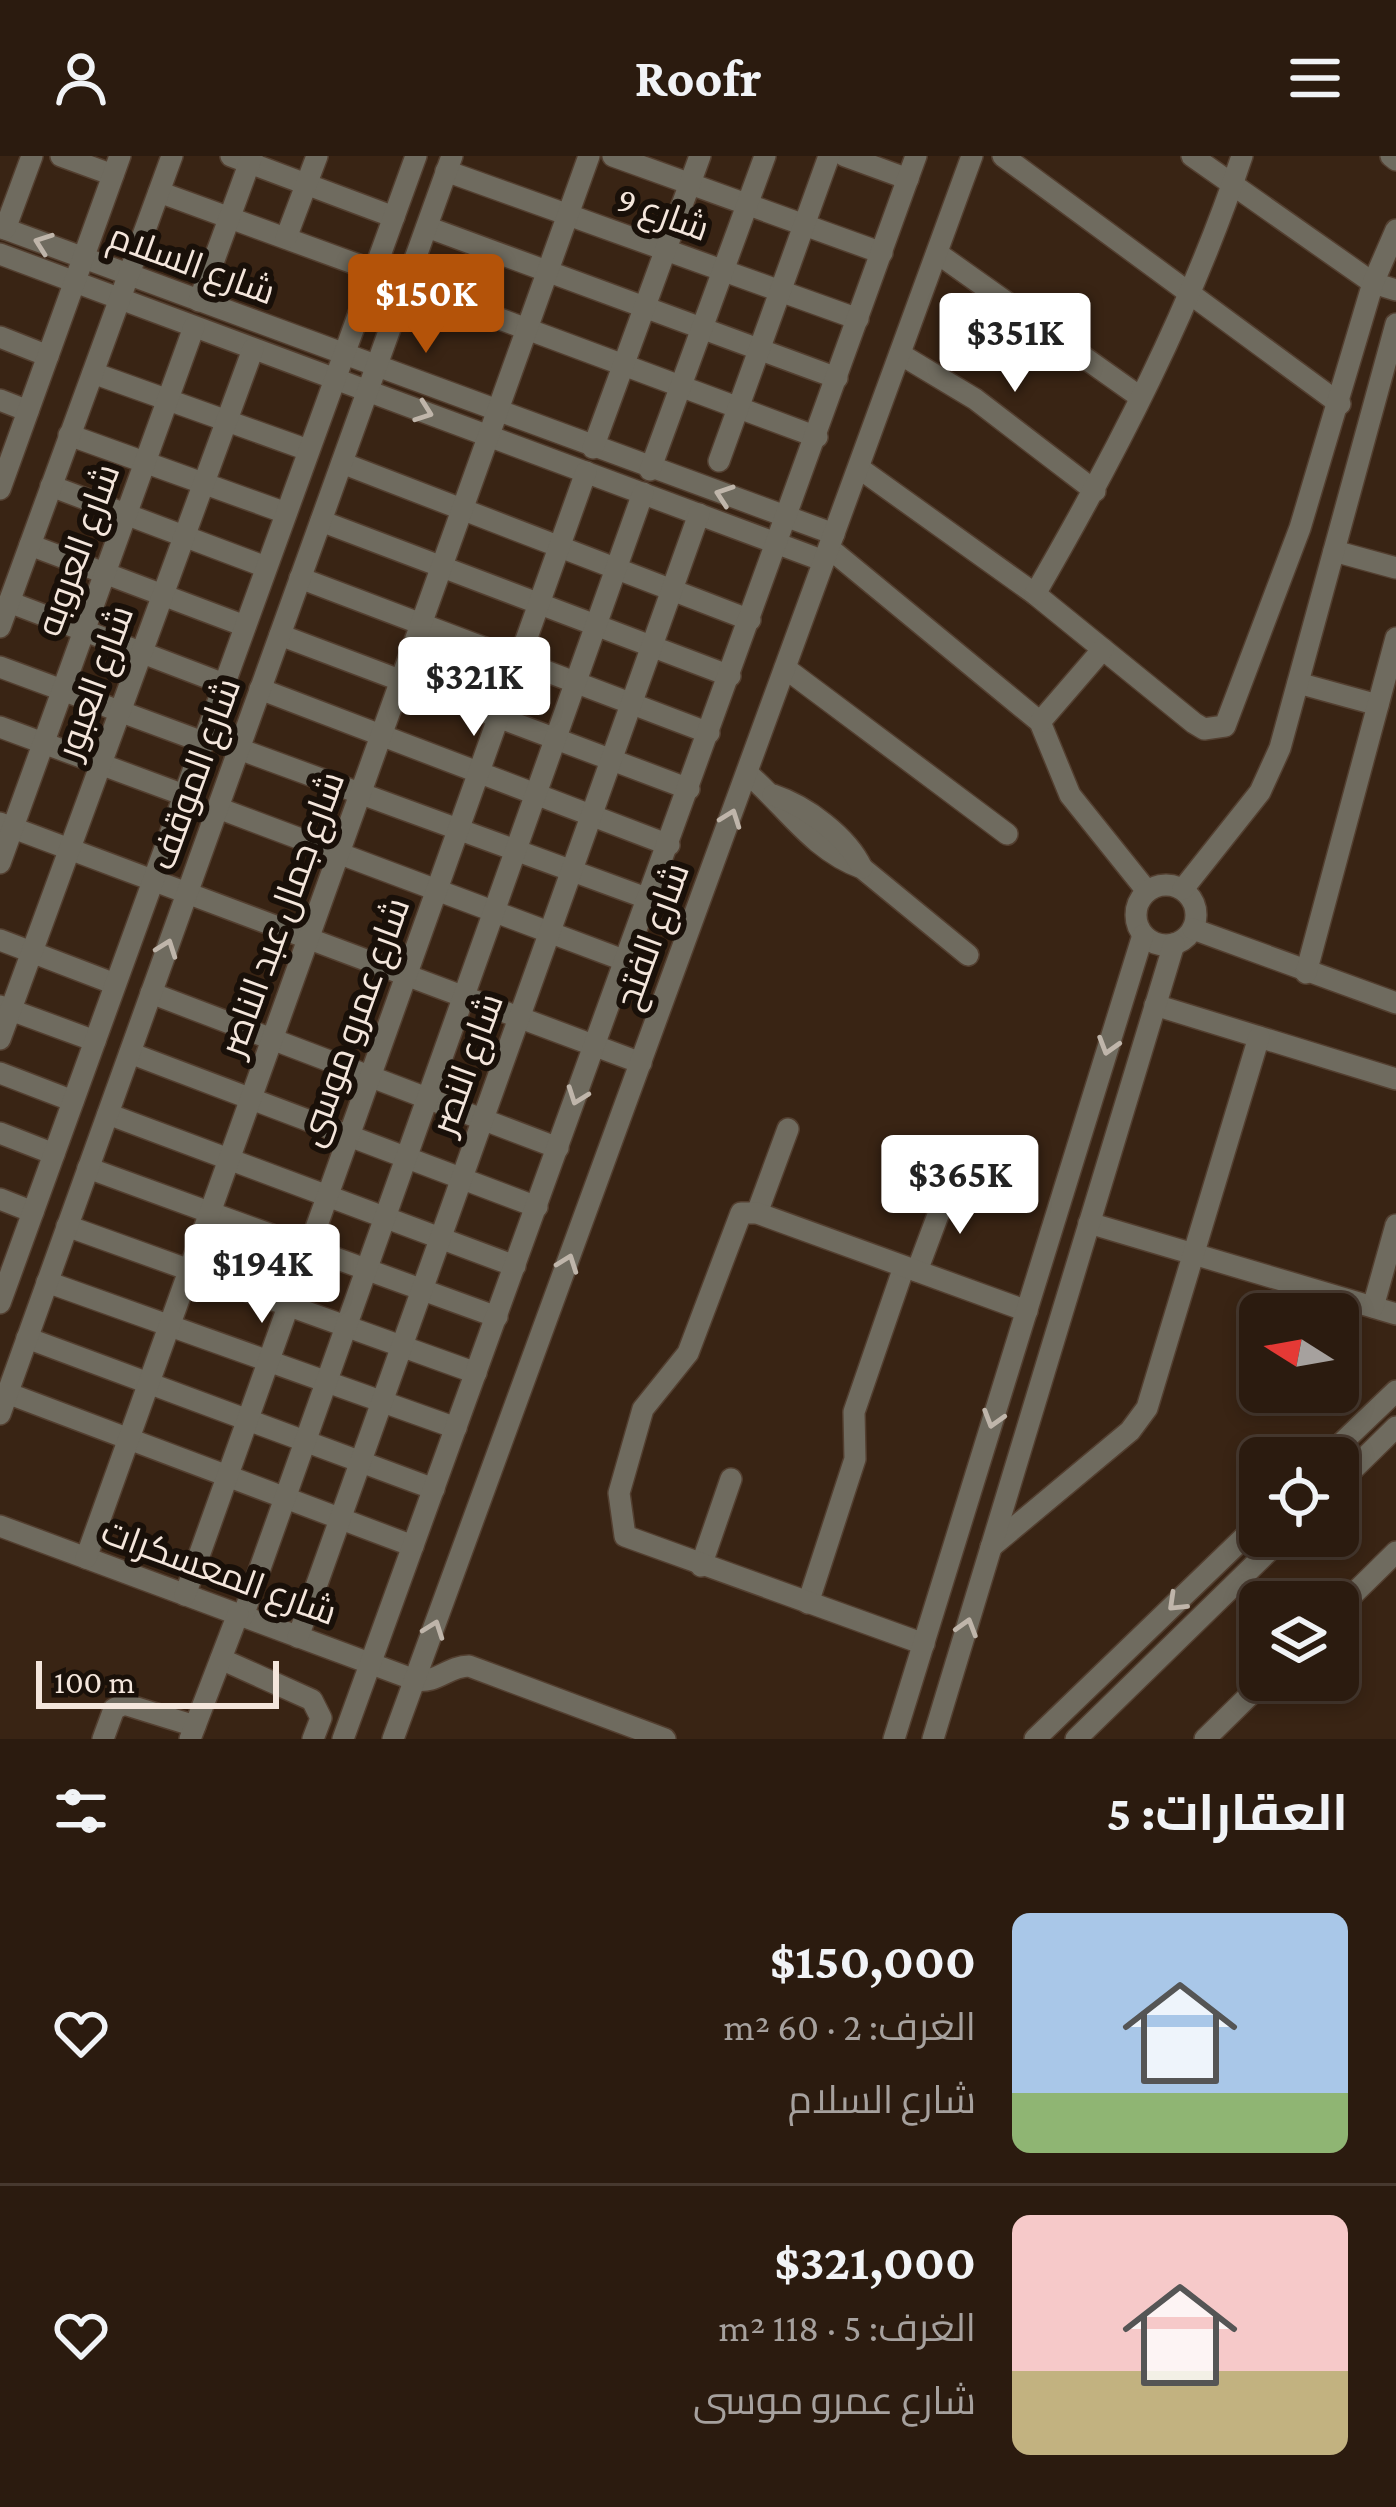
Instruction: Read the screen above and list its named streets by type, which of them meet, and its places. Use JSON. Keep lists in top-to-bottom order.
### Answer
{
  "streets": {
    "street": [
      "شارع 9",
      "شارع السلام",
      "شارع العروبه",
      "شارع العبور",
      "شارع الموقف",
      "شارع جمال عبد الناصر",
      "شارع الفتح",
      "شارع عمرو موسى",
      "شارع النصر",
      "شارع المعسكرات"
    ]
  },
  "crossings": [
    ["شارع 9", "شارع الموقف"],
    ["شارع 9", "شارع جمال عبد الناصر"],
    ["شارع 9", "شارع الفتح"],
    ["شارع السلام", "شارع العروبه"],
    ["شارع السلام", "شارع العبور"],
    ["شارع السلام", "شارع الموقف"],
    ["شارع السلام", "شارع جمال عبد الناصر"],
    ["شارع السلام", "شارع الفتح"],
    ["شارع السلام", "شارع عمرو موسى"],
    ["شارع السلام", "شارع النصر"],
    ["شارع جمال عبد الناصر", "شارع المعسكرات"],
    ["شارع الفتح", "شارع المعسكرات"],
    ["شارع عمرو موسى", "شارع المعسكرات"],
    ["شارع النصر", "شارع المعسكرات"]
  ],
  "scale_bar": "100 m",
  "north": "left",
  "page": {
    "header": "Roofr",
    "price": [
      "$150K",
      "$351K",
      "$321K",
      "$365K",
      "$194K"
    ],
    "scale": "100 m",
    "heading": "العقارات: 5",
    "list": [
      {
        "name": "$150,000",
        "note": "الغرف: 2 · 60 m² · شارع السلام"
      },
      {
        "name": "$321,000",
        "note": "الغرف: 5 · 118 m² · شارع عمرو موسى"
      }
    ]
  }
}
